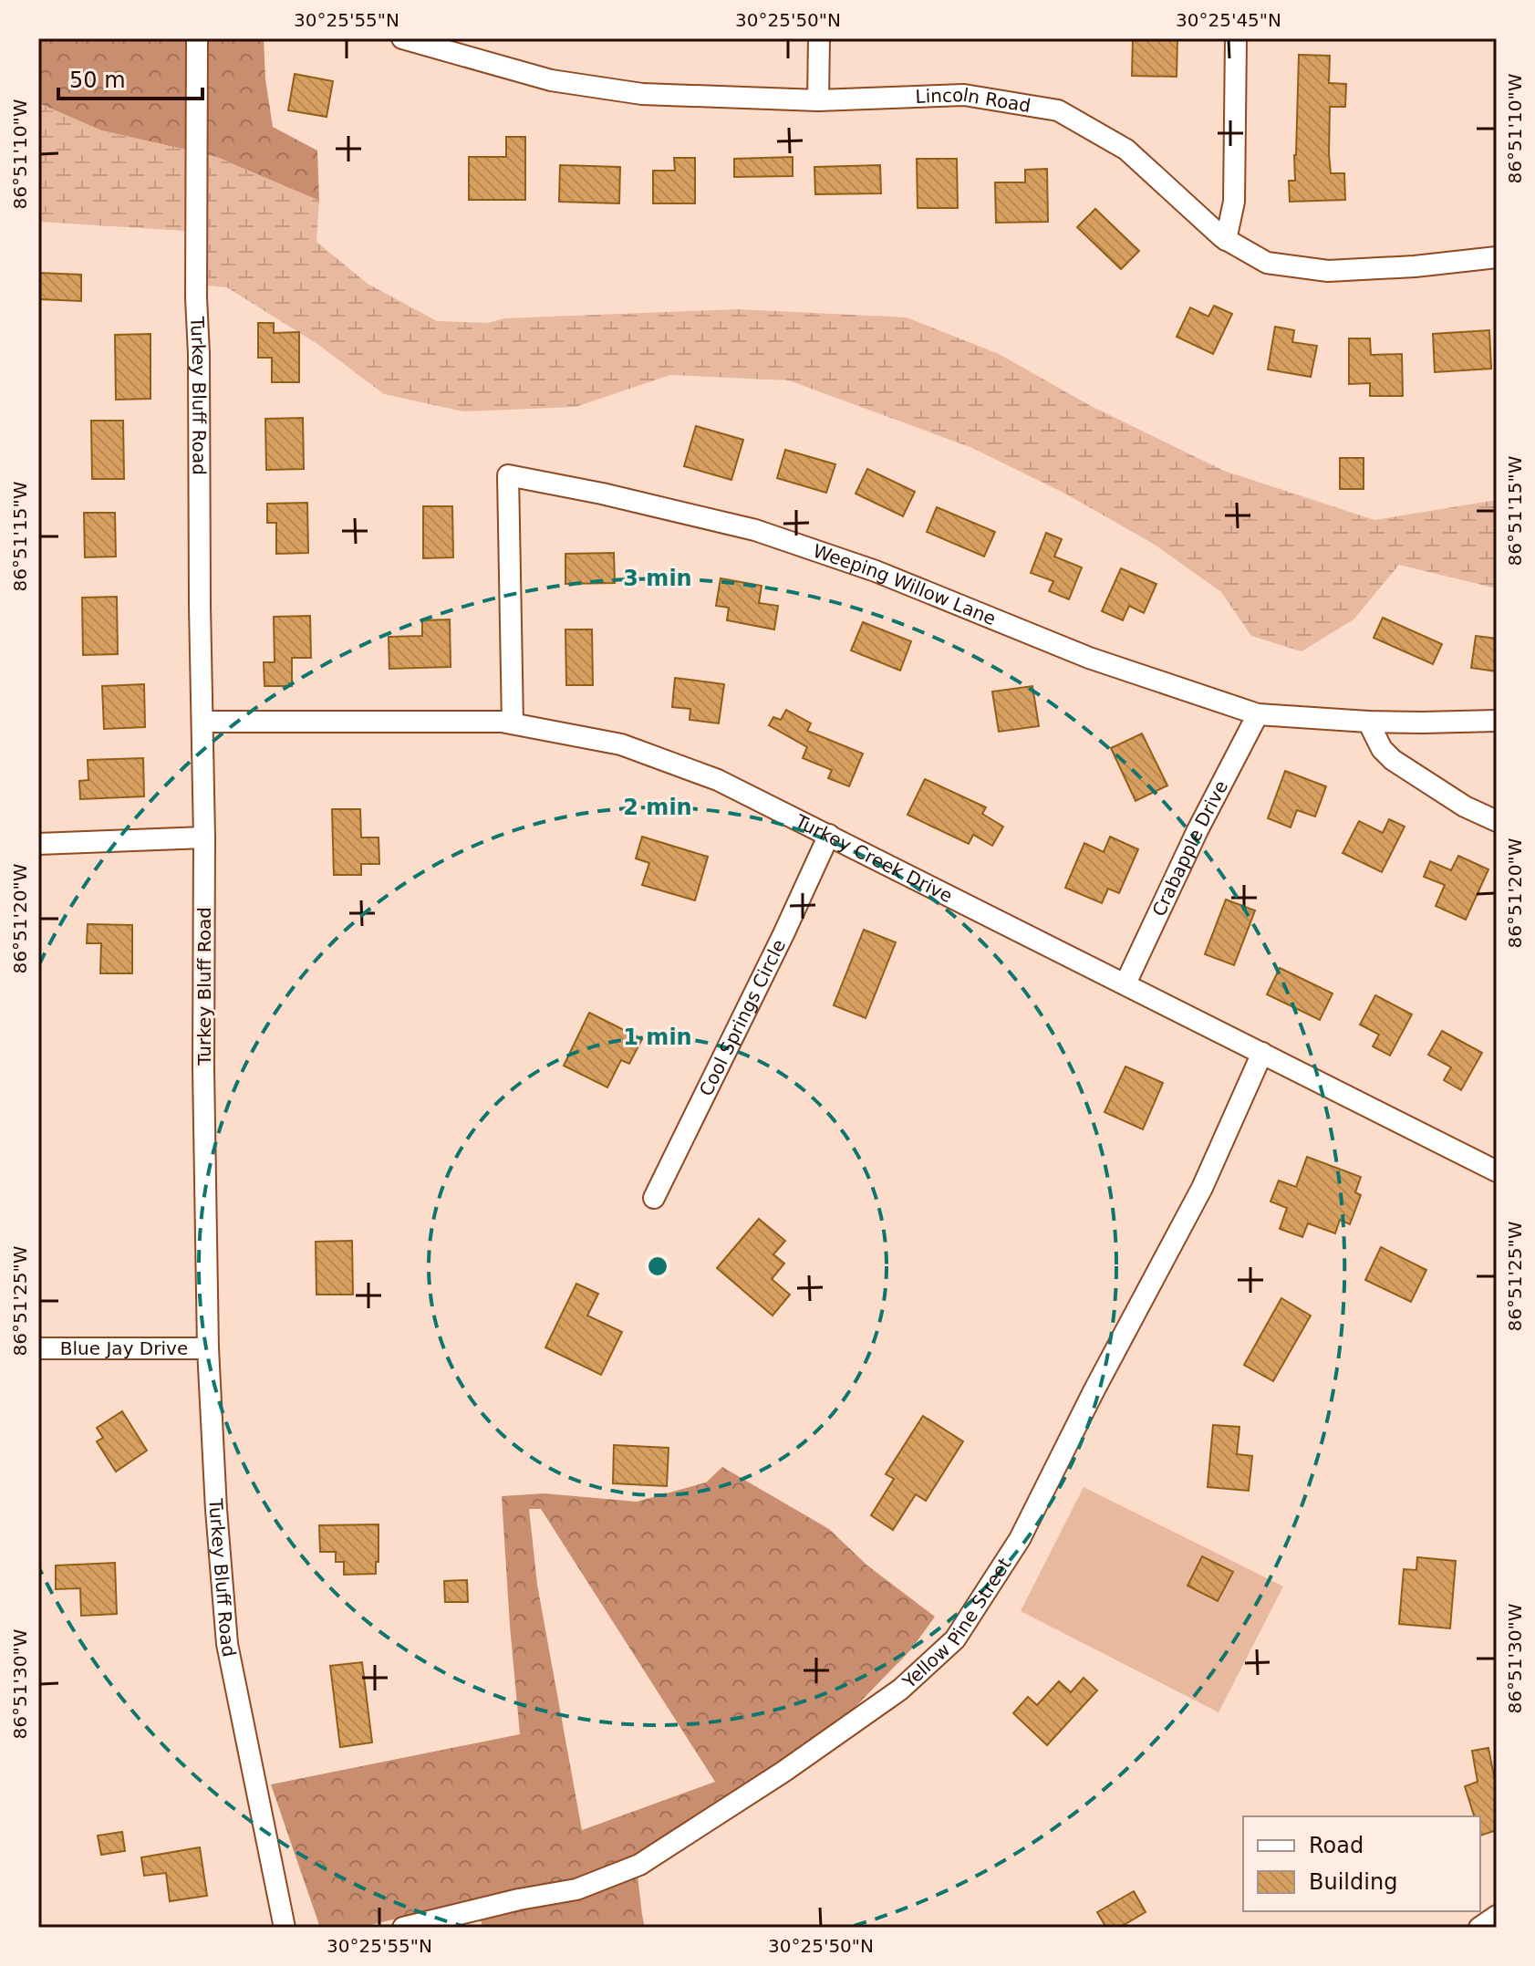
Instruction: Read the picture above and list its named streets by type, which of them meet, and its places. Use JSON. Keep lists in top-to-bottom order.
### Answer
{
  "streets": {
    "street": [
      "Lincoln Road",
      "Turkey Bluff Road",
      "Weeping Willow Lane",
      "Crabapple Drive",
      "Turkey Creek Drive",
      "Cool Springs Circle",
      "Blue Jay Drive",
      "Yellow Pine Street"
    ]
  },
  "crossings": [
    ["Turkey Bluff Road", "Turkey Creek Drive"],
    ["Turkey Bluff Road", "Blue Jay Drive"],
    ["Weeping Willow Lane", "Crabapple Drive"],
    ["Weeping Willow Lane", "Turkey Creek Drive"],
    ["Crabapple Drive", "Turkey Creek Drive"],
    ["Turkey Creek Drive", "Cool Springs Circle"],
    ["Turkey Creek Drive", "Yellow Pine Street"]
  ],
  "legend": ["Road", "Building"],
  "scale_bar": "50 m",
  "coordinates": [
    "30°25'55\"N",
    "30°25'50\"N",
    "30°25'45\"N",
    "86°51'10\"W",
    "86°51'15\"W",
    "86°51'20\"W",
    "86°51'25\"W",
    "86°51'30\"W"
  ],
  "rings": ["3 min", "2 min", "1 min"]
}
